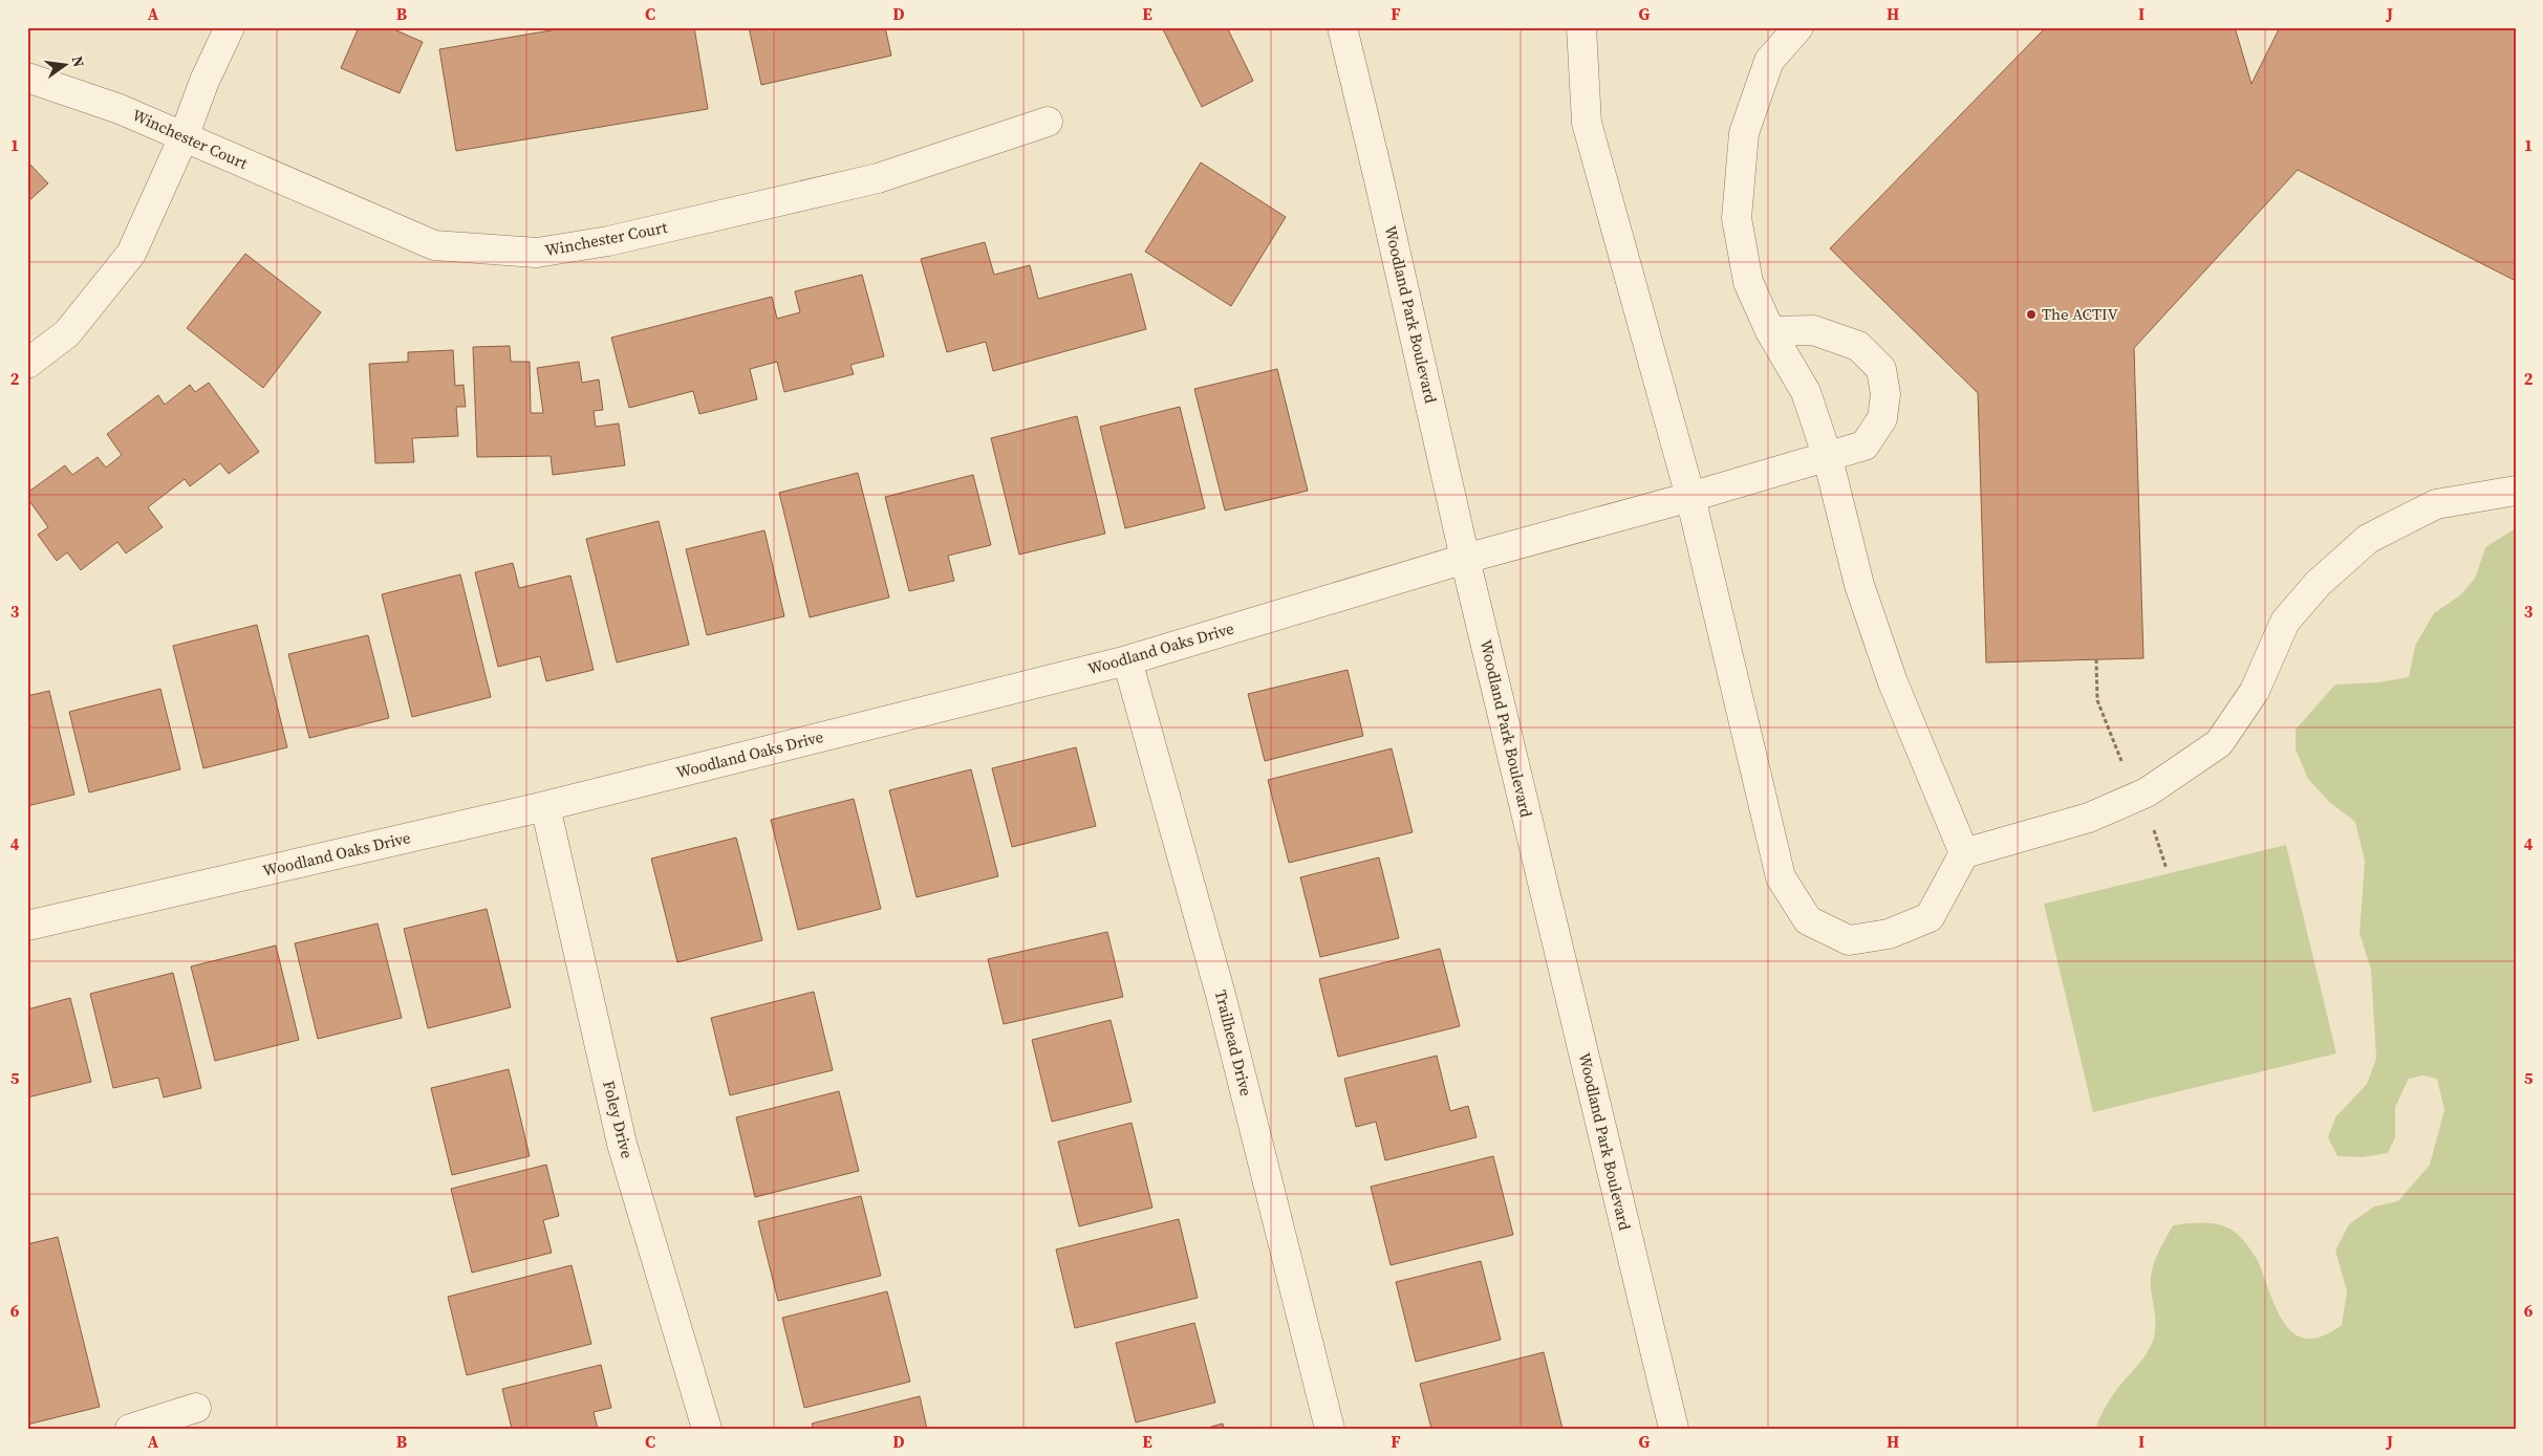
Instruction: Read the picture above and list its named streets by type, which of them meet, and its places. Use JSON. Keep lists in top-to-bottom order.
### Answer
{
  "streets": {
    "street": [
      "Winchester Court",
      "Woodland Park Boulevard",
      "Woodland Oaks Drive",
      "Trailhead Drive",
      "Foley Drive"
    ]
  },
  "crossings": [
    ["Woodland Park Boulevard", "Woodland Oaks Drive"],
    ["Woodland Oaks Drive", "Trailhead Drive"],
    ["Woodland Oaks Drive", "Foley Drive"]
  ],
  "places": ["The ACTIV"],
  "north": "right",
  "grid": {
    "columns": [
      "A",
      "B",
      "C",
      "D",
      "E",
      "F",
      "G",
      "H",
      "I",
      "J"
    ],
    "rows": [
      "1",
      "2",
      "3",
      "4",
      "5",
      "6"
    ]
  }
}
